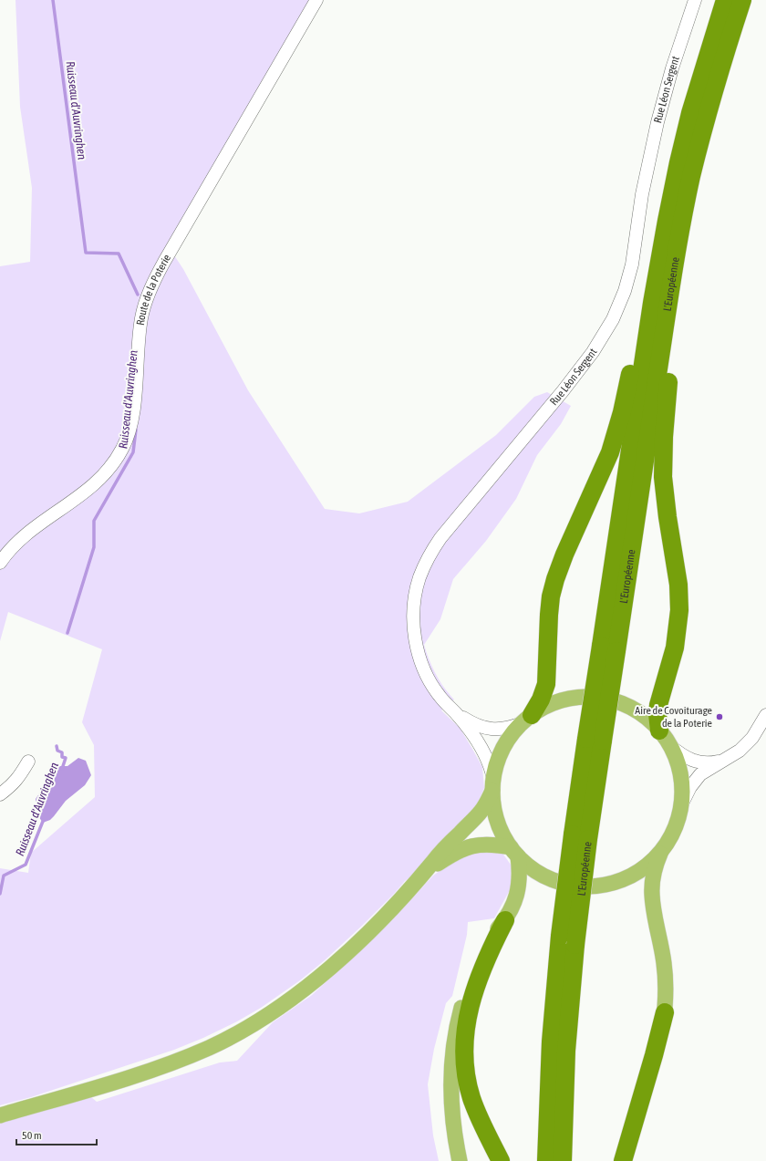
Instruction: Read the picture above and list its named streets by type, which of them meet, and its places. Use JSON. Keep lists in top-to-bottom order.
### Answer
{
  "streets": {
    "highway": ["L'Européenne"],
    "street": ["Rue Léon Sergent", "Route de la Poterie"]
  },
  "water": ["Ruisseau d'Auvringhen"],
  "places": ["Aire de Covoiturage de la Poterie"],
  "scale_bar": "50 m"
}
